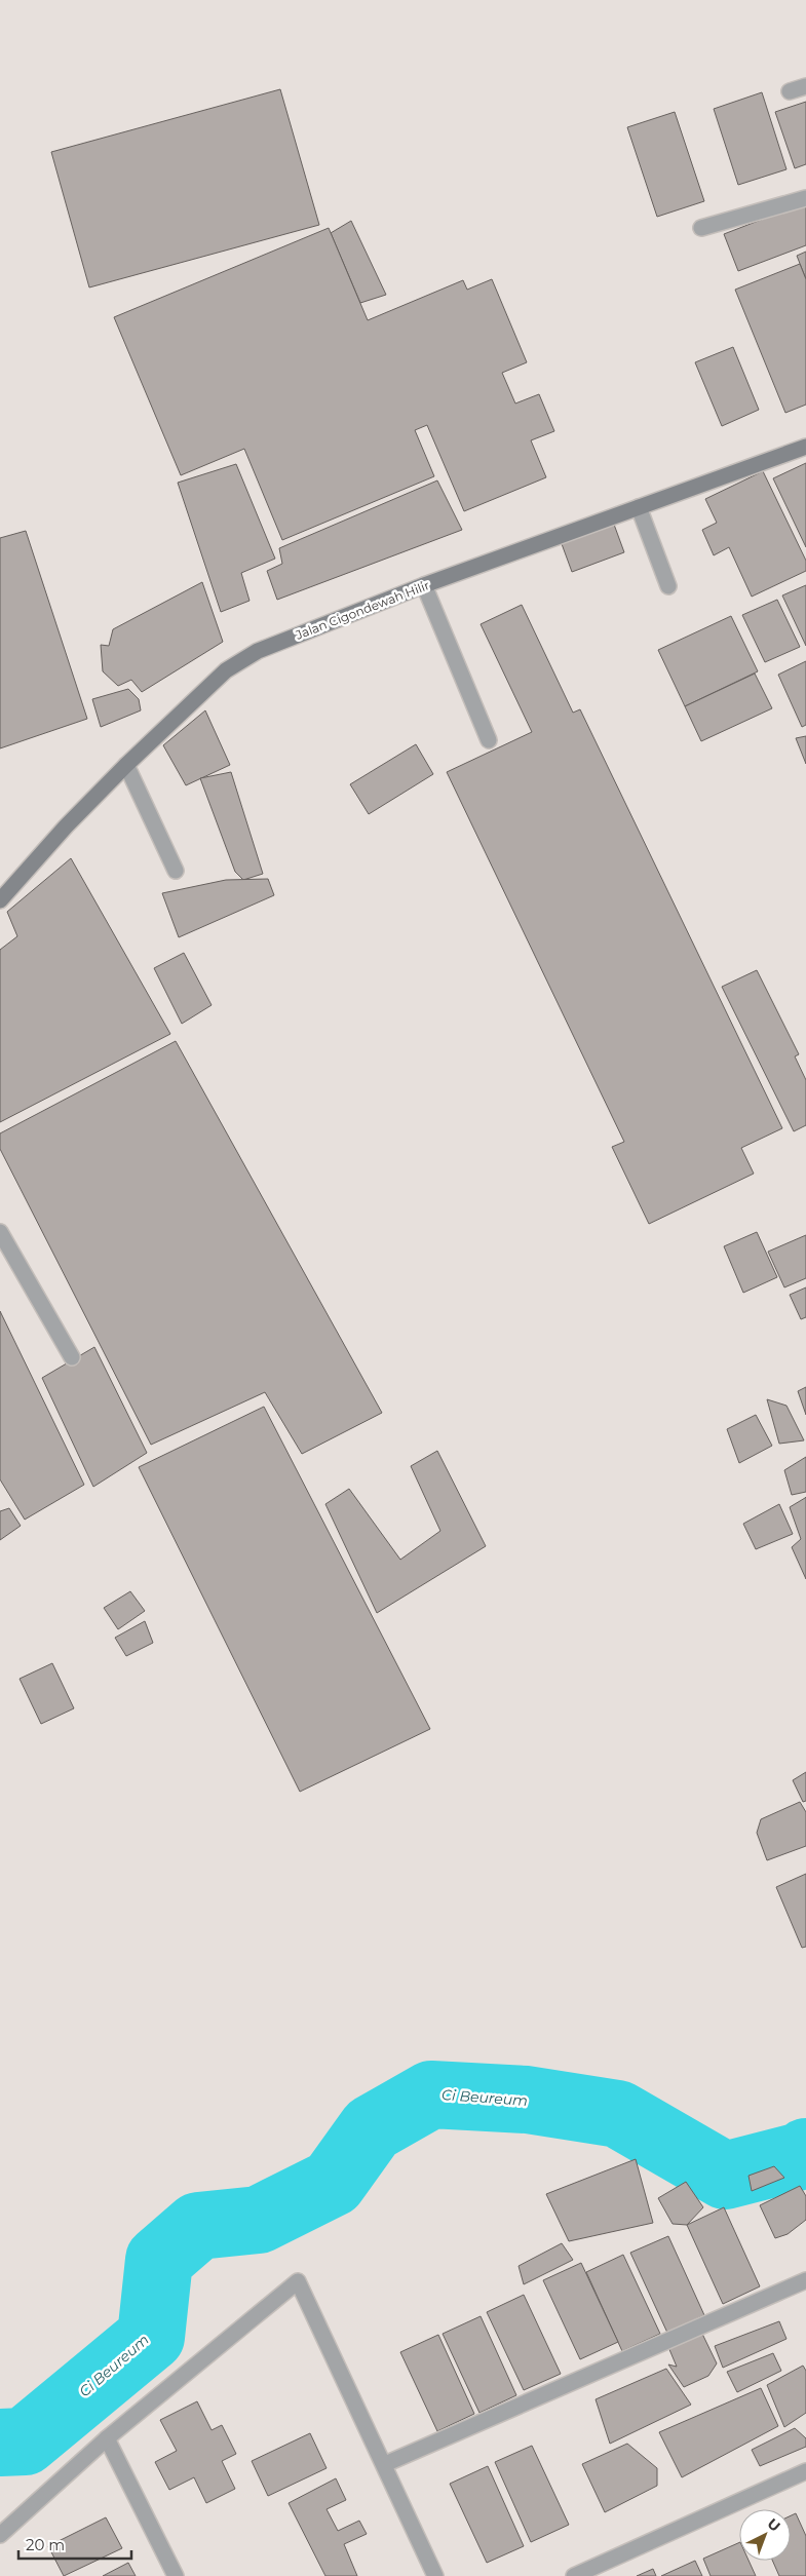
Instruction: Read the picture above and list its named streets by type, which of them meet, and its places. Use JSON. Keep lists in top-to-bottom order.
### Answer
{
  "streets": {
    "street": ["Jalan Cigondewah Hilir"]
  },
  "water": ["Ci Beureum"],
  "scale_bar": "20 m",
  "north": "top right"
}
